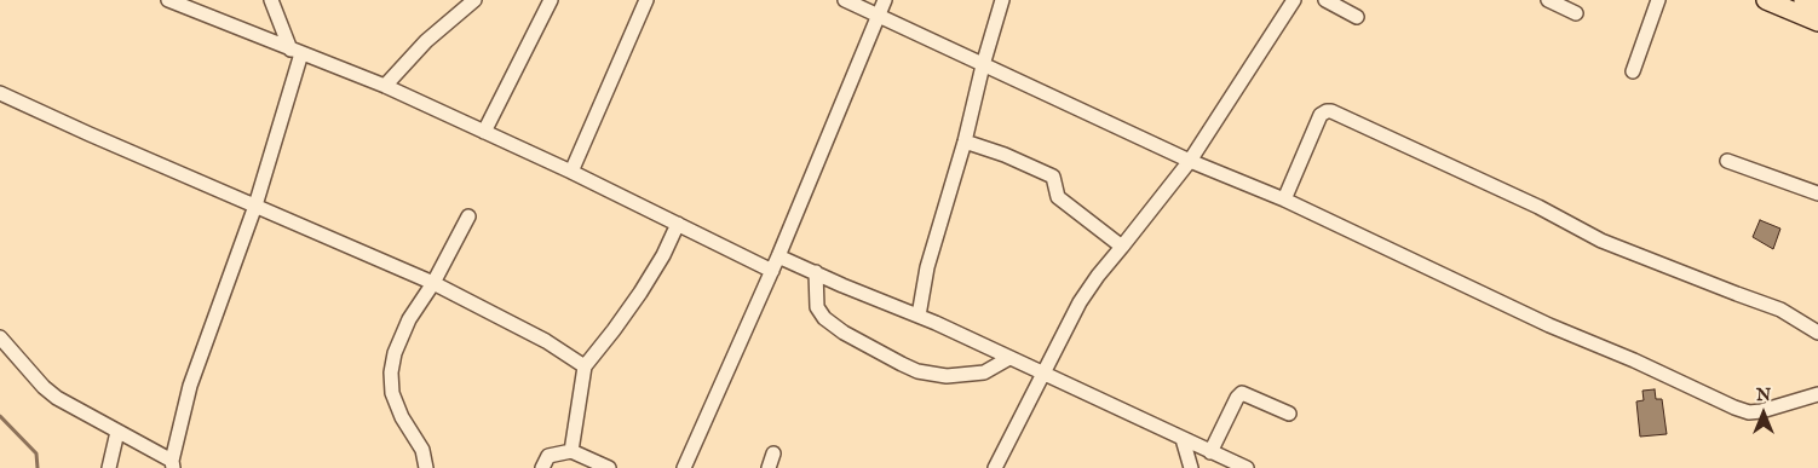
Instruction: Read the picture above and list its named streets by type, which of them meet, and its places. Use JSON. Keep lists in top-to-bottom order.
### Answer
{
  "north": "top"
}
